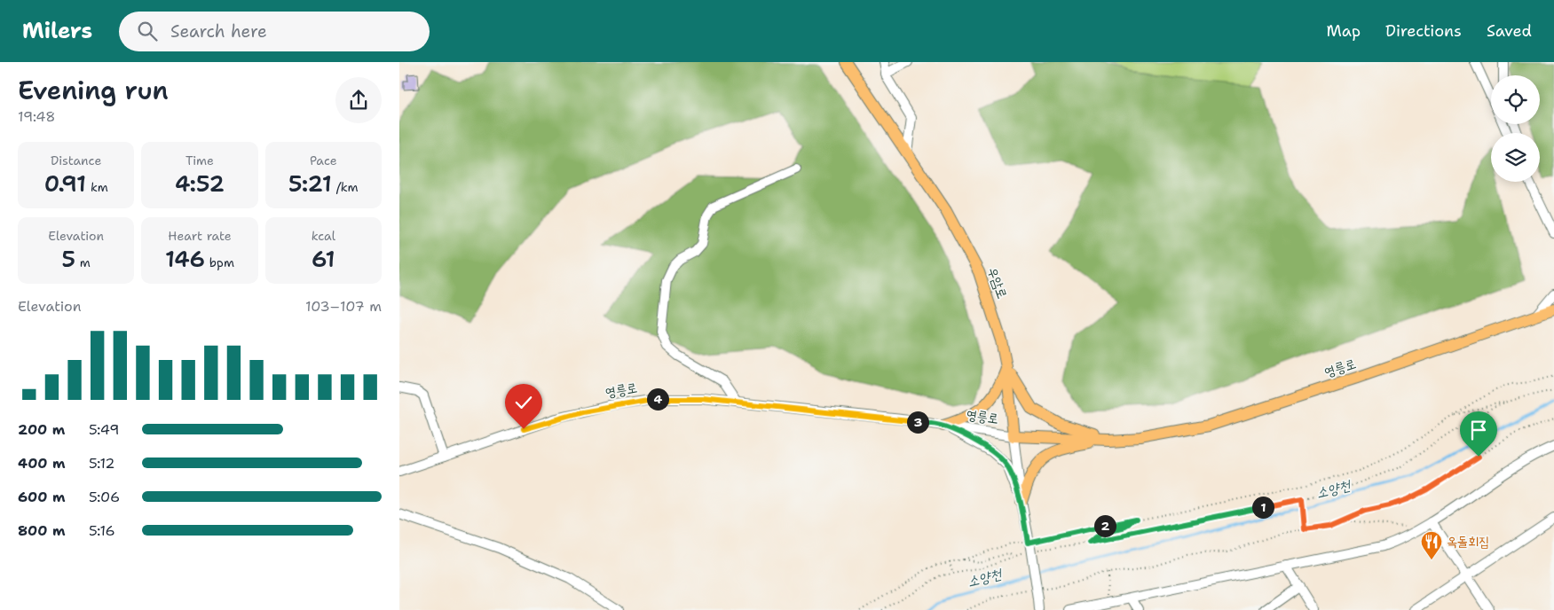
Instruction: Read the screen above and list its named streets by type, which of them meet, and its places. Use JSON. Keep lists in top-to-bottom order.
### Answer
{
  "streets": {
    "main road": ["우암로", "영릉로"]
  },
  "crossings": [
    ["우암로", "영릉로"]
  ],
  "water": ["소양천"],
  "places": {
    "restaurant": ["옥돌회집"]
  },
  "page": {
    "header": "Milers",
    "search": "Search here",
    "nav": ["Map", "Directions", "Saved"],
    "heading": ["Evening run", "19:48"],
    "stats": [
      ["Distance", "0.91 km"],
      ["Time", "4:52"],
      ["Pace", "5:21 /km"],
      ["Elevation", "5 m"],
      ["Heart rate", "146 bpm"],
      ["kcal", "61"]
    ],
    "chart": ["Elevation", "103–107 m"],
    "pins": [
      "4",
      "3",
      "1",
      "2"
    ],
    "list": [
      {
        "name": "200 m",
        "note": "5:49"
      },
      {
        "name": "400 m",
        "note": "5:12"
      },
      {
        "name": "600 m",
        "note": "5:06"
      },
      {
        "name": "800 m",
        "note": "5:16"
      }
    ]
  }
}
